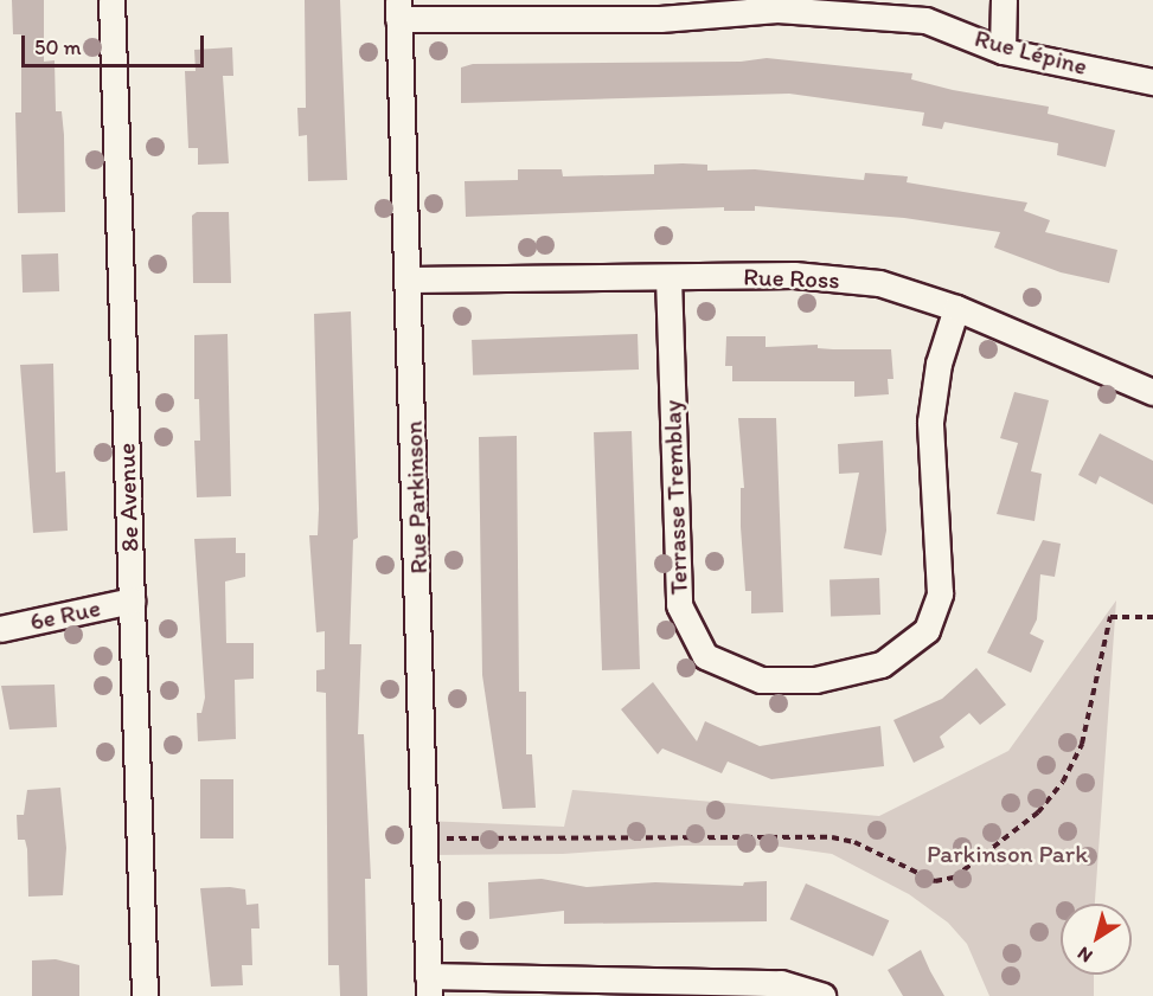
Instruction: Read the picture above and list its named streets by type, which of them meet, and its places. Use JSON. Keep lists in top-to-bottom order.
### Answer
{
  "streets": {
    "street": [
      "Rue Lépine",
      "Rue Ross",
      "8e Avenue",
      "Rue Parkinson",
      "Terrasse Tremblay",
      "6e Rue"
    ]
  },
  "crossings": [
    ["Rue Lépine", "Rue Parkinson"],
    ["Rue Ross", "Rue Parkinson"],
    ["Rue Ross", "Terrasse Tremblay"],
    ["8e Avenue", "6e Rue"]
  ],
  "parks": ["Parkinson Park"],
  "scale_bar": "50 m",
  "north": "bottom left"
}
